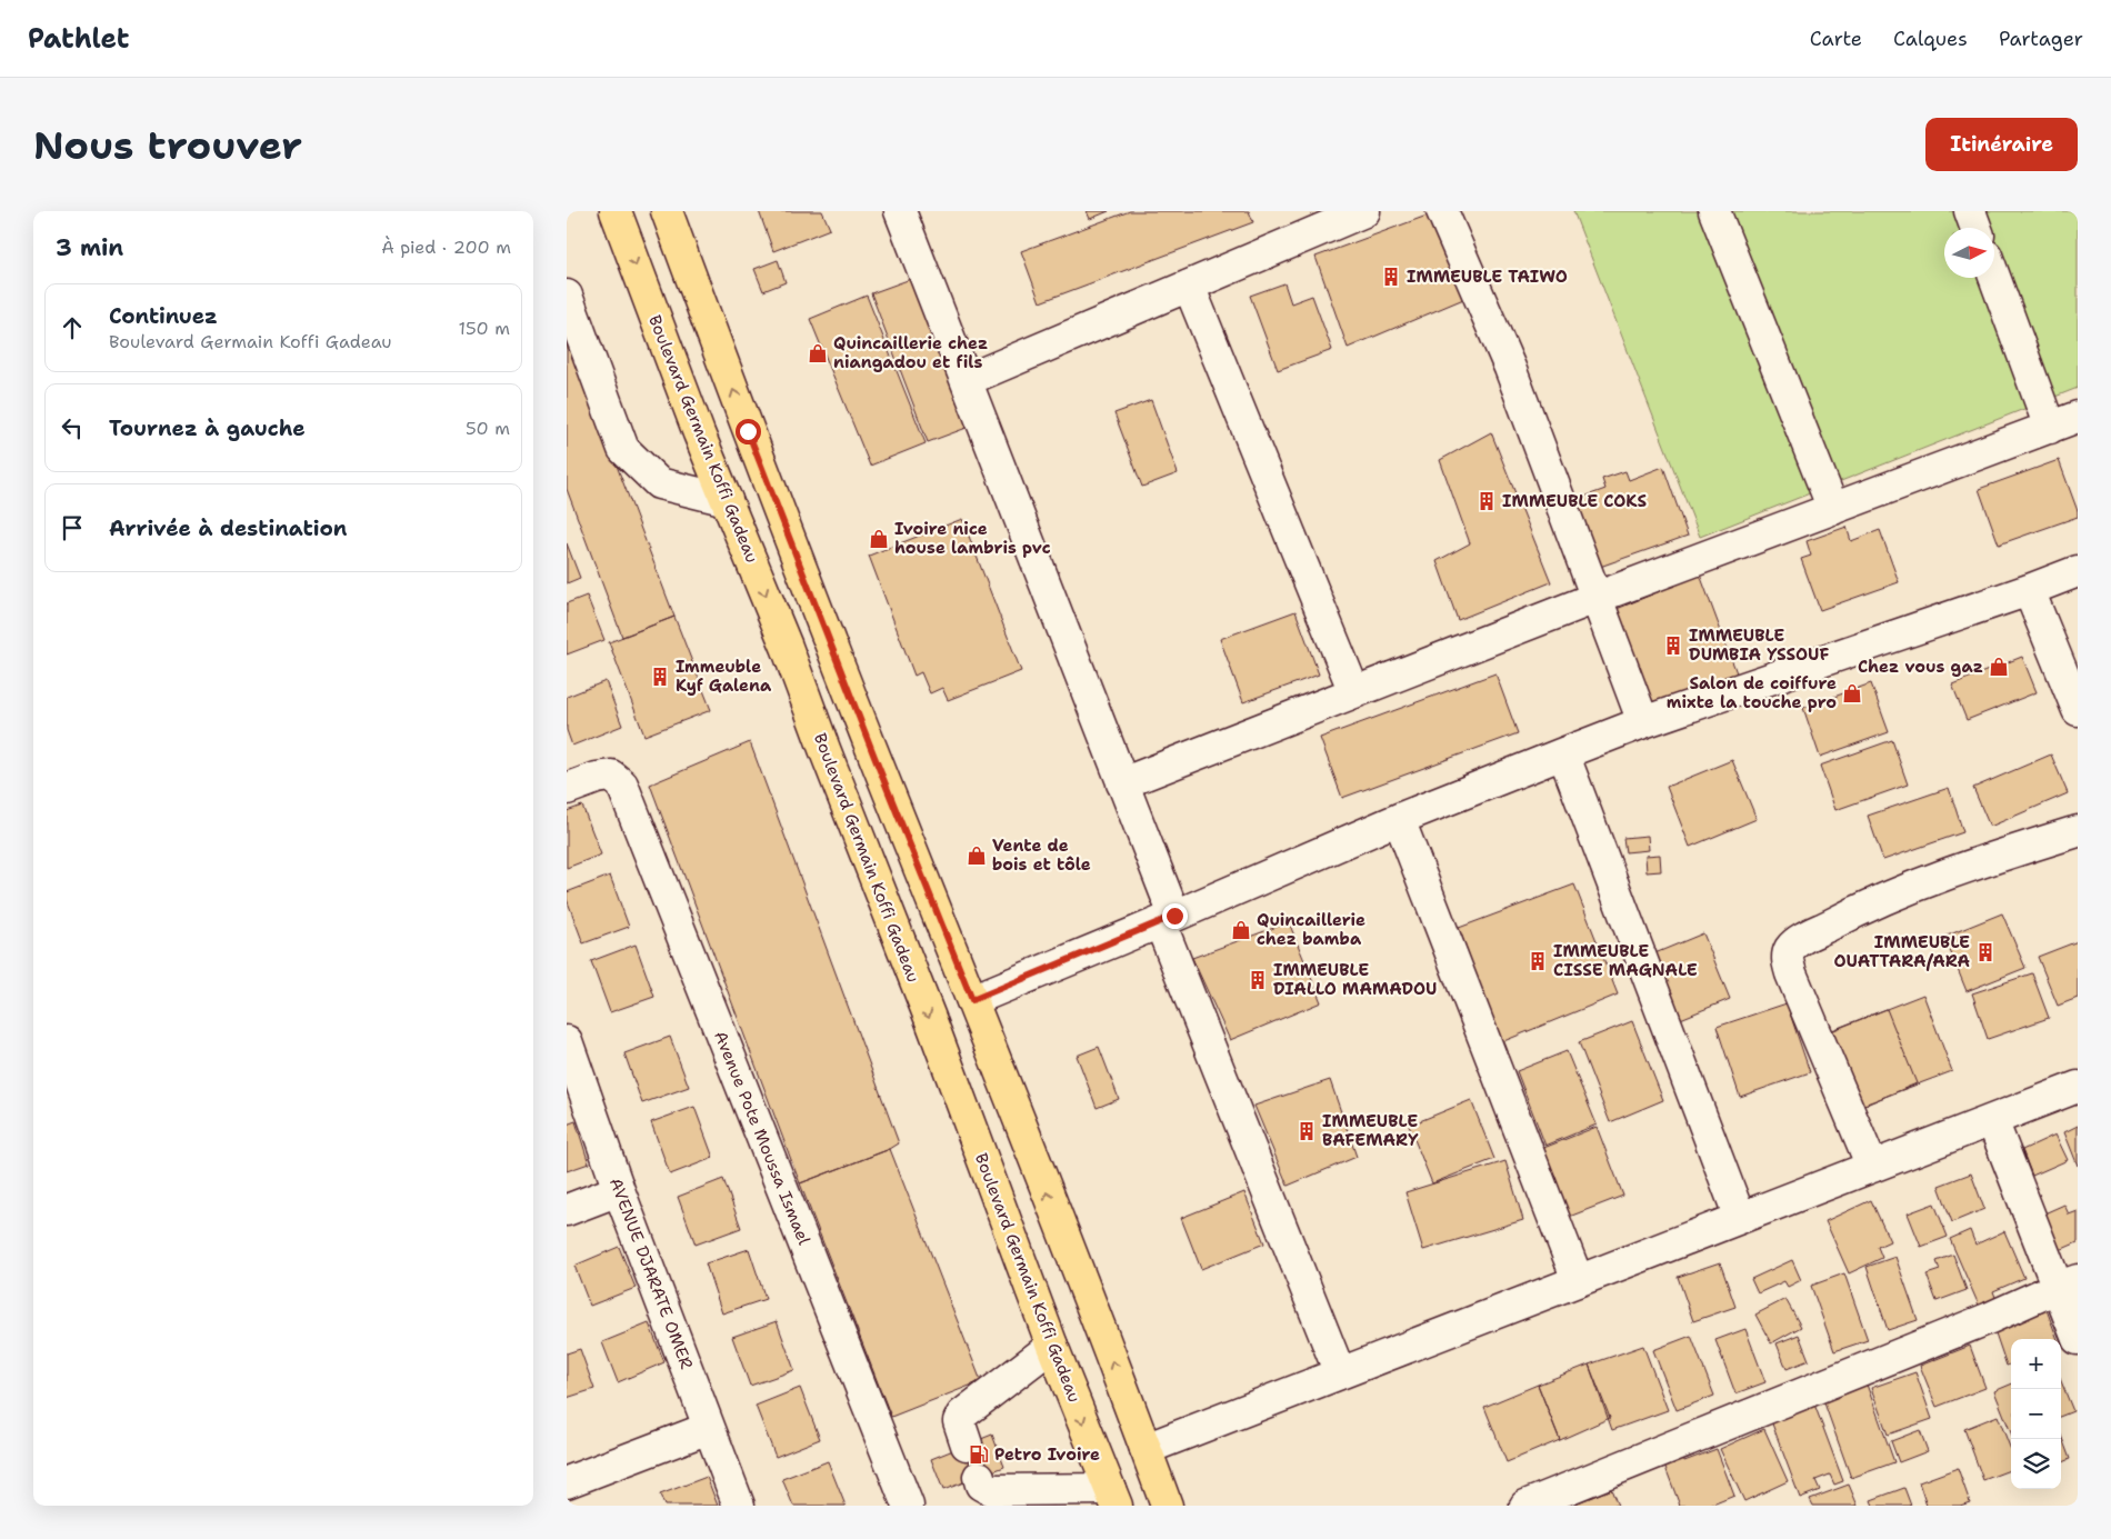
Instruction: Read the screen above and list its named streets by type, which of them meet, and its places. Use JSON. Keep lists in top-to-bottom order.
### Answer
{
  "streets": {
    "main road": ["Boulevard Germain Koffi Gadeau"],
    "street": ["Avenue Pote Moussa Ismael", "AVENUE DJARATE OMER"]
  },
  "places": {
    "building": [
      "IMMEUBLE TAIWO",
      "IMMEUBLE COKS",
      "IMMEUBLE DUMBIA YSSOUF",
      "Immeuble Kyf Galena",
      "IMMEUBLE OUATTARA/ARA",
      "IMMEUBLE CISSE MAGNALE",
      "IMMEUBLE DIALLO MAMADOU",
      "IMMEUBLE BAFEMARY"
    ],
    "shop": [
      "Quincaillerie chez niangadou et fils",
      "Ivoire nice house lambris pvc",
      "Chez vous gaz",
      "Salon de coiffure mixte la touche pro",
      "Vente de bois et tôle",
      "Quincaillerie chez bamba"
    ],
    "fuel station": ["Petro Ivoire"]
  },
  "north": "right",
  "page": {
    "header": "Pathlet",
    "nav": ["Carte", "Calques", "Partager"],
    "buttons": "Itinéraire",
    "title": "Nous trouver",
    "heading": ["3 min", "À pied · 200 m"],
    "list": [
      ["Continuez", "Boulevard Germain Koffi Gadeau", "150 m"],
      ["Tournez à gauche", "50 m"],
      "Arrivée à destination"
    ],
    "map_buttons": ["+", "−"]
  }
}
